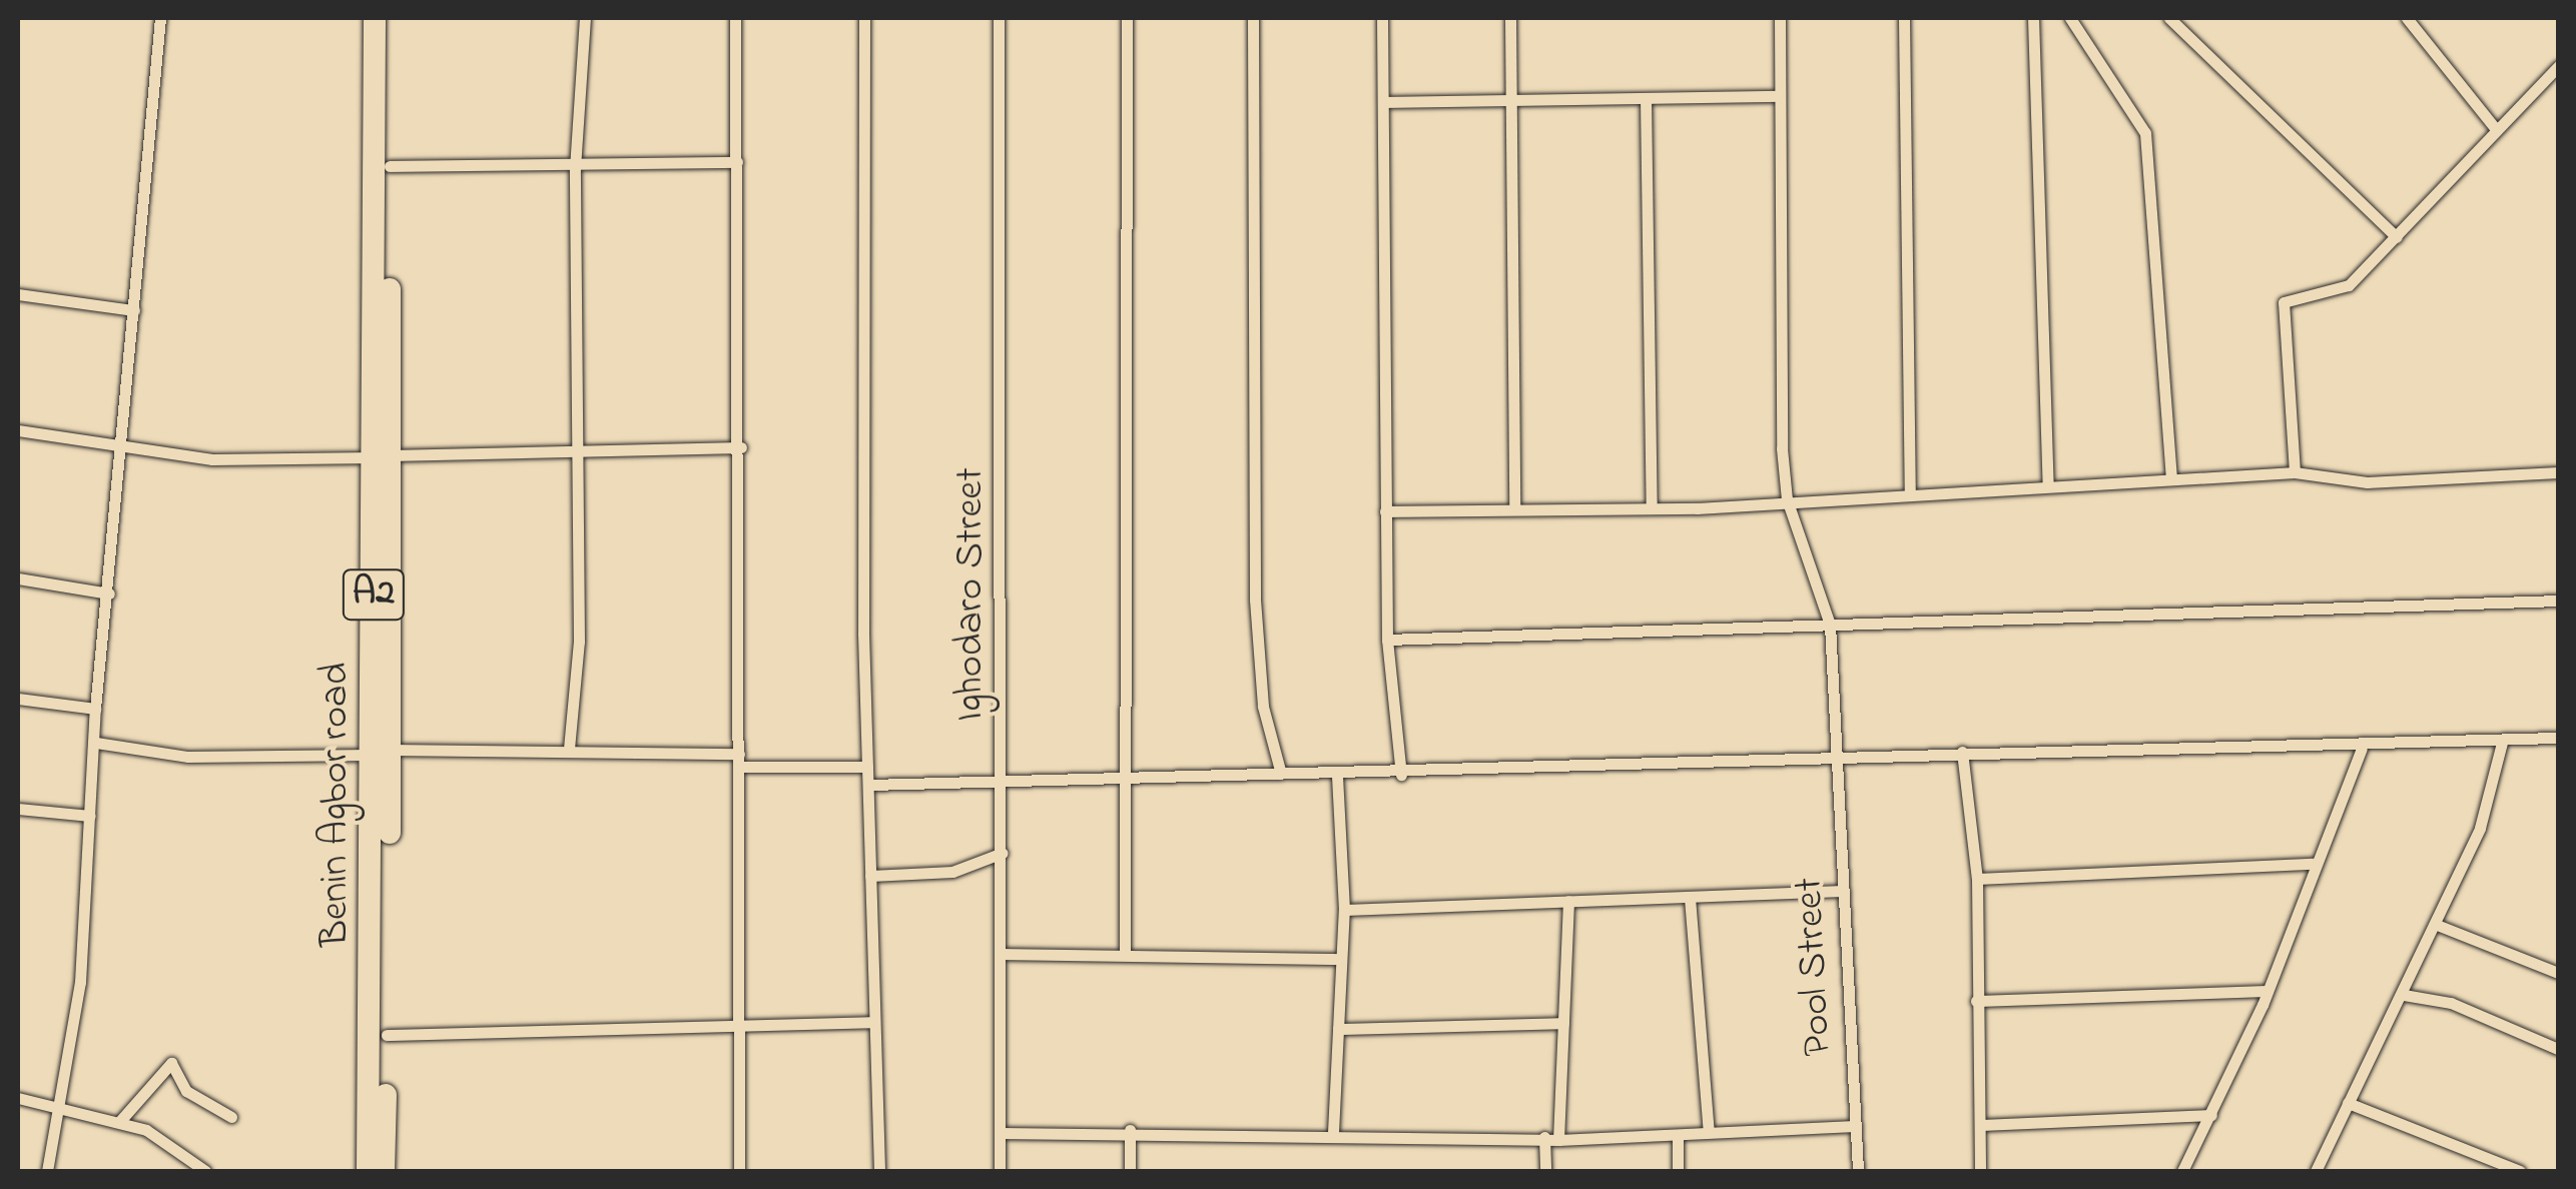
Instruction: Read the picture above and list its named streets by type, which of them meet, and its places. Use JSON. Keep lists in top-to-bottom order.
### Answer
{
  "streets": {
    "highway": ["A2", "Benin Agbor road"],
    "street": ["Ighodaro Street", "Pool Street"]
  }
}
